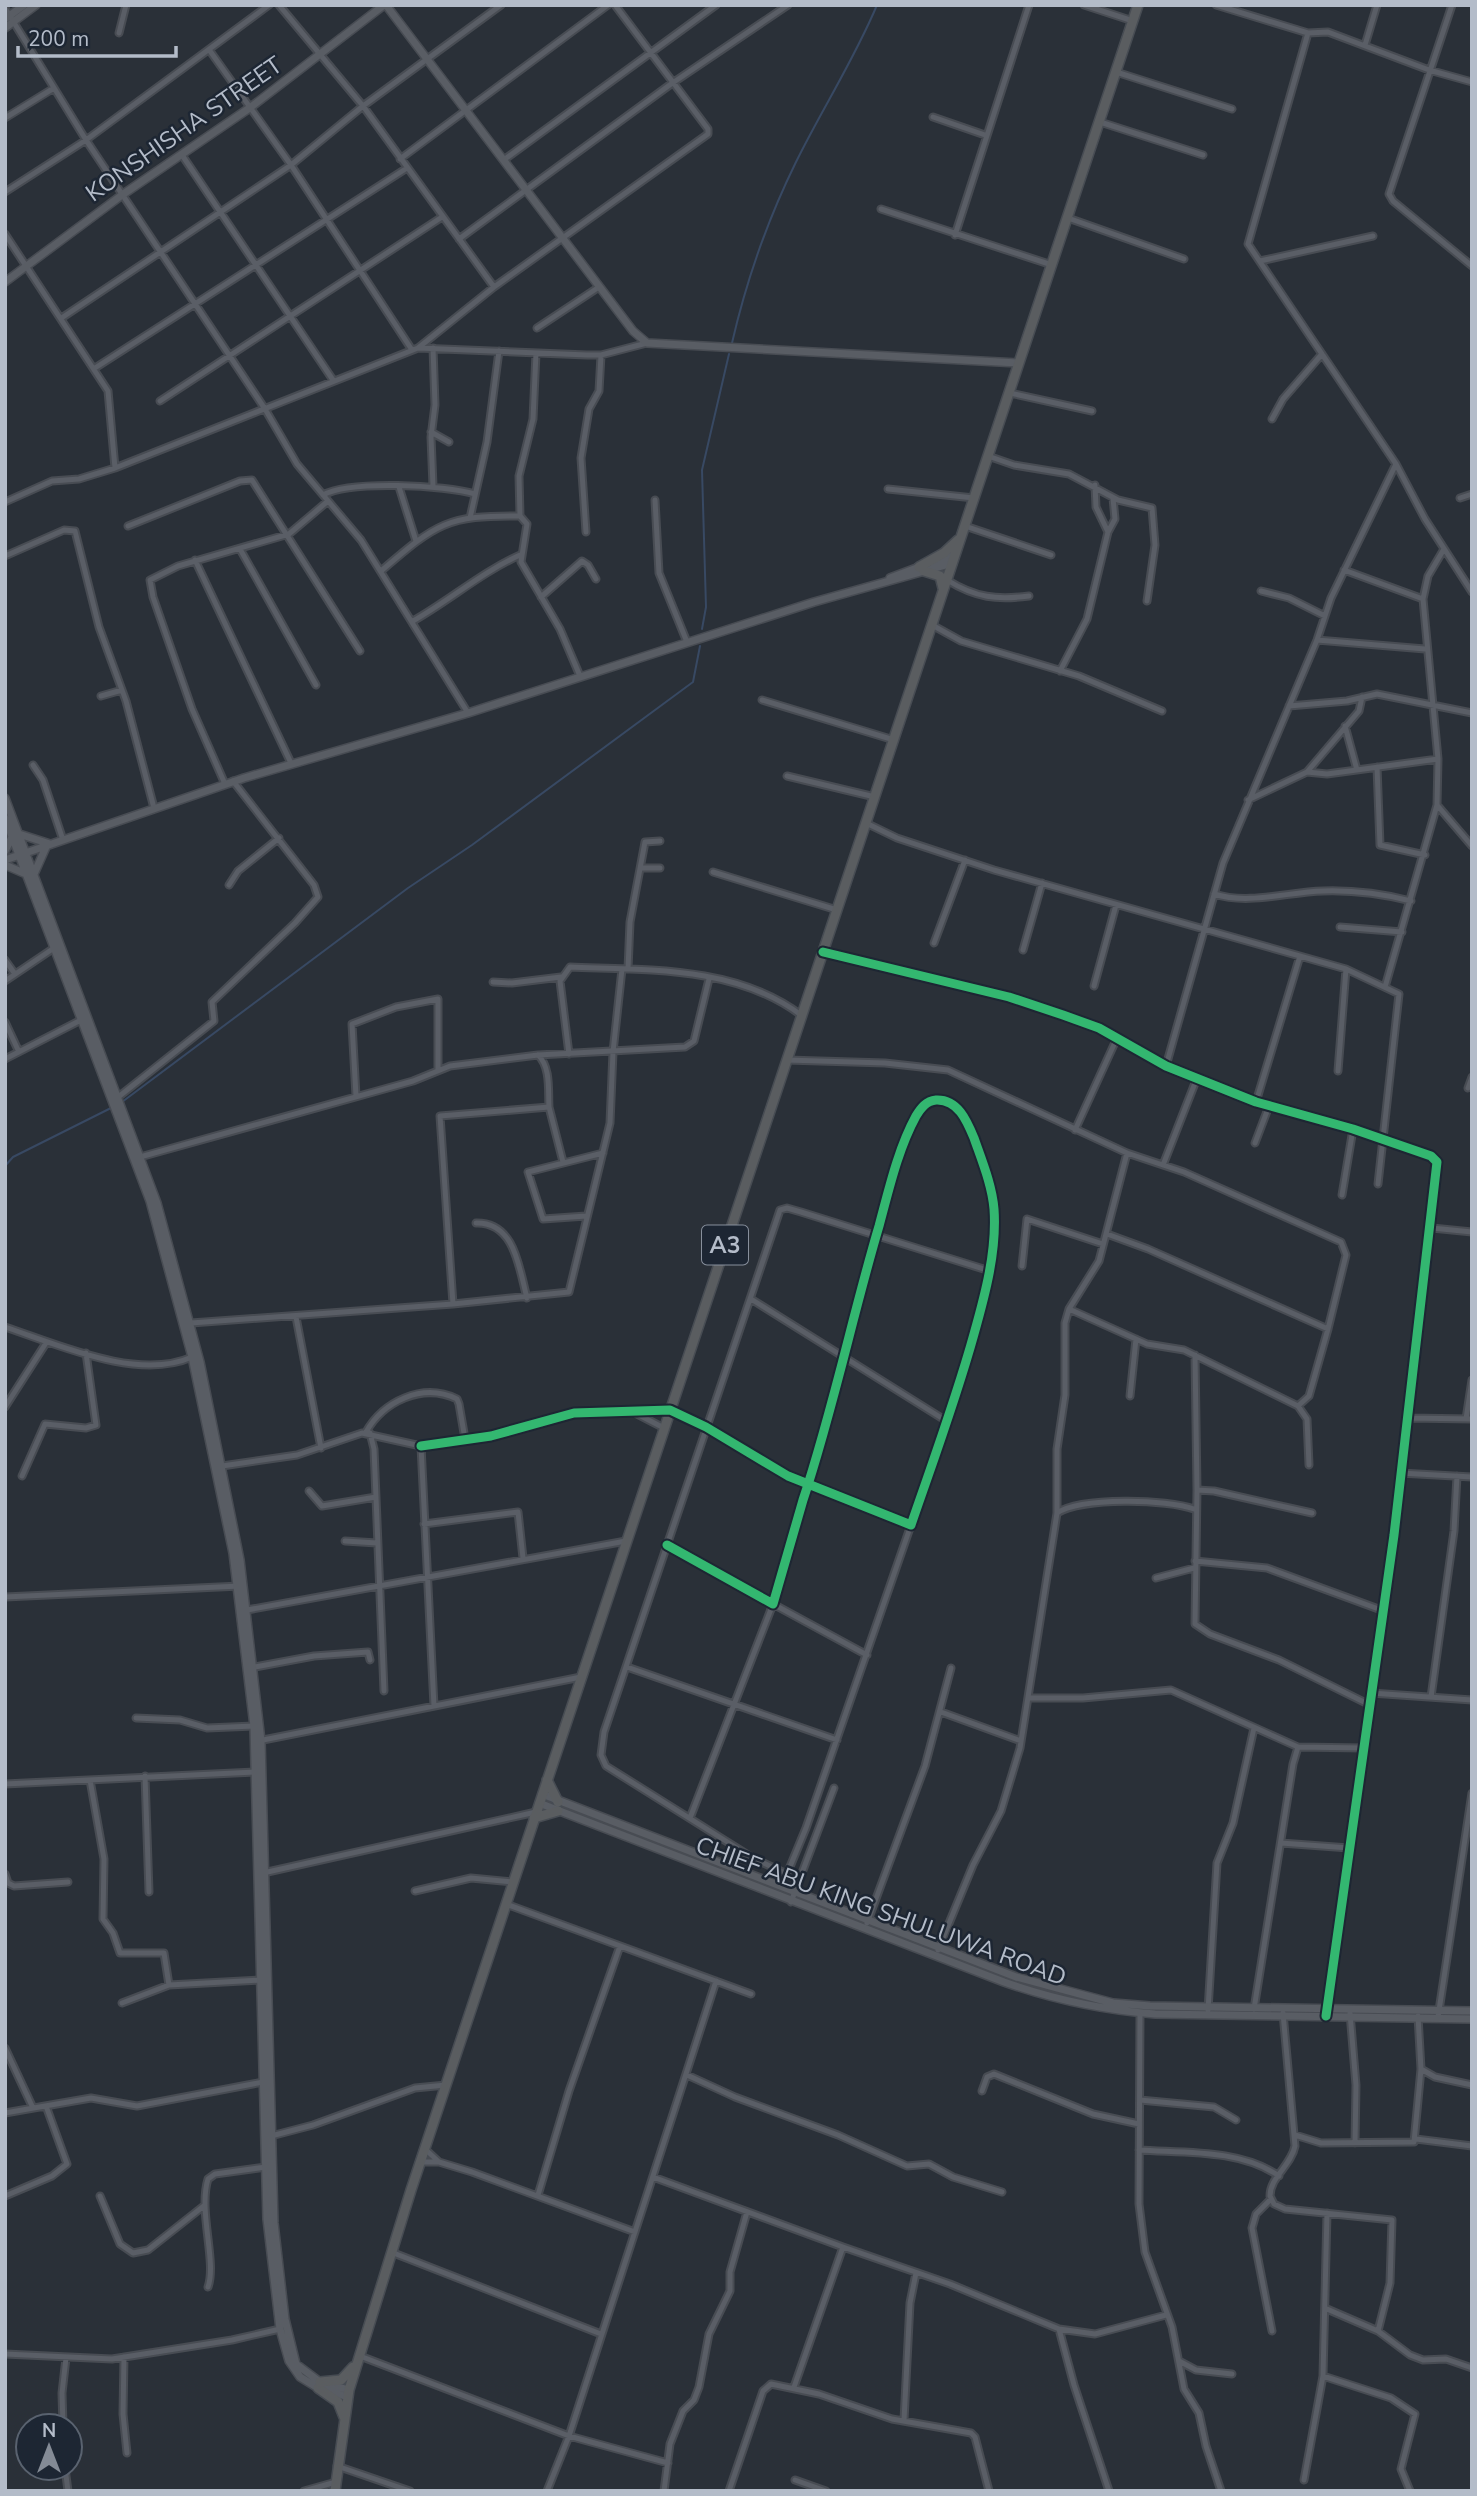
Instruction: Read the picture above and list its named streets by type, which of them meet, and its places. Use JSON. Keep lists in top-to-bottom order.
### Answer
{
  "streets": {
    "highway": ["A3"],
    "street": ["KONSHISHA STREET", "CHIEF ABU KING SHULUWA ROAD"]
  },
  "scale_bar": "200 m",
  "north": "top"
}
